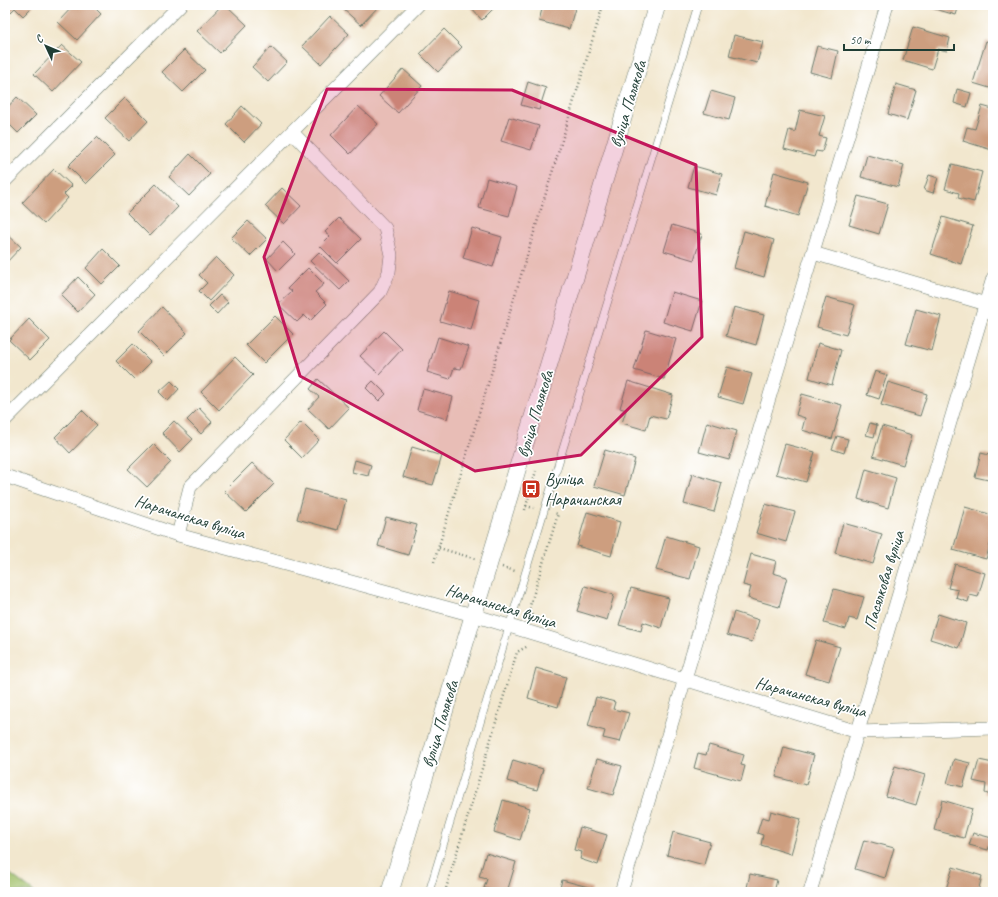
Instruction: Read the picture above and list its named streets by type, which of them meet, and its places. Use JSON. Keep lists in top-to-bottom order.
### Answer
{
  "streets": {
    "street": ["вуліца Палякова", "Нарачанская вуліца", "Пасялковая вуліца"]
  },
  "crossings": [
    ["вуліца Палякова", "Нарачанская вуліца"],
    ["Нарачанская вуліца", "Пасялковая вуліца"]
  ],
  "places": {
    "bus stop": ["Вуліца Нарачанская"]
  },
  "scale_bar": "50 m",
  "north": "top left"
}
